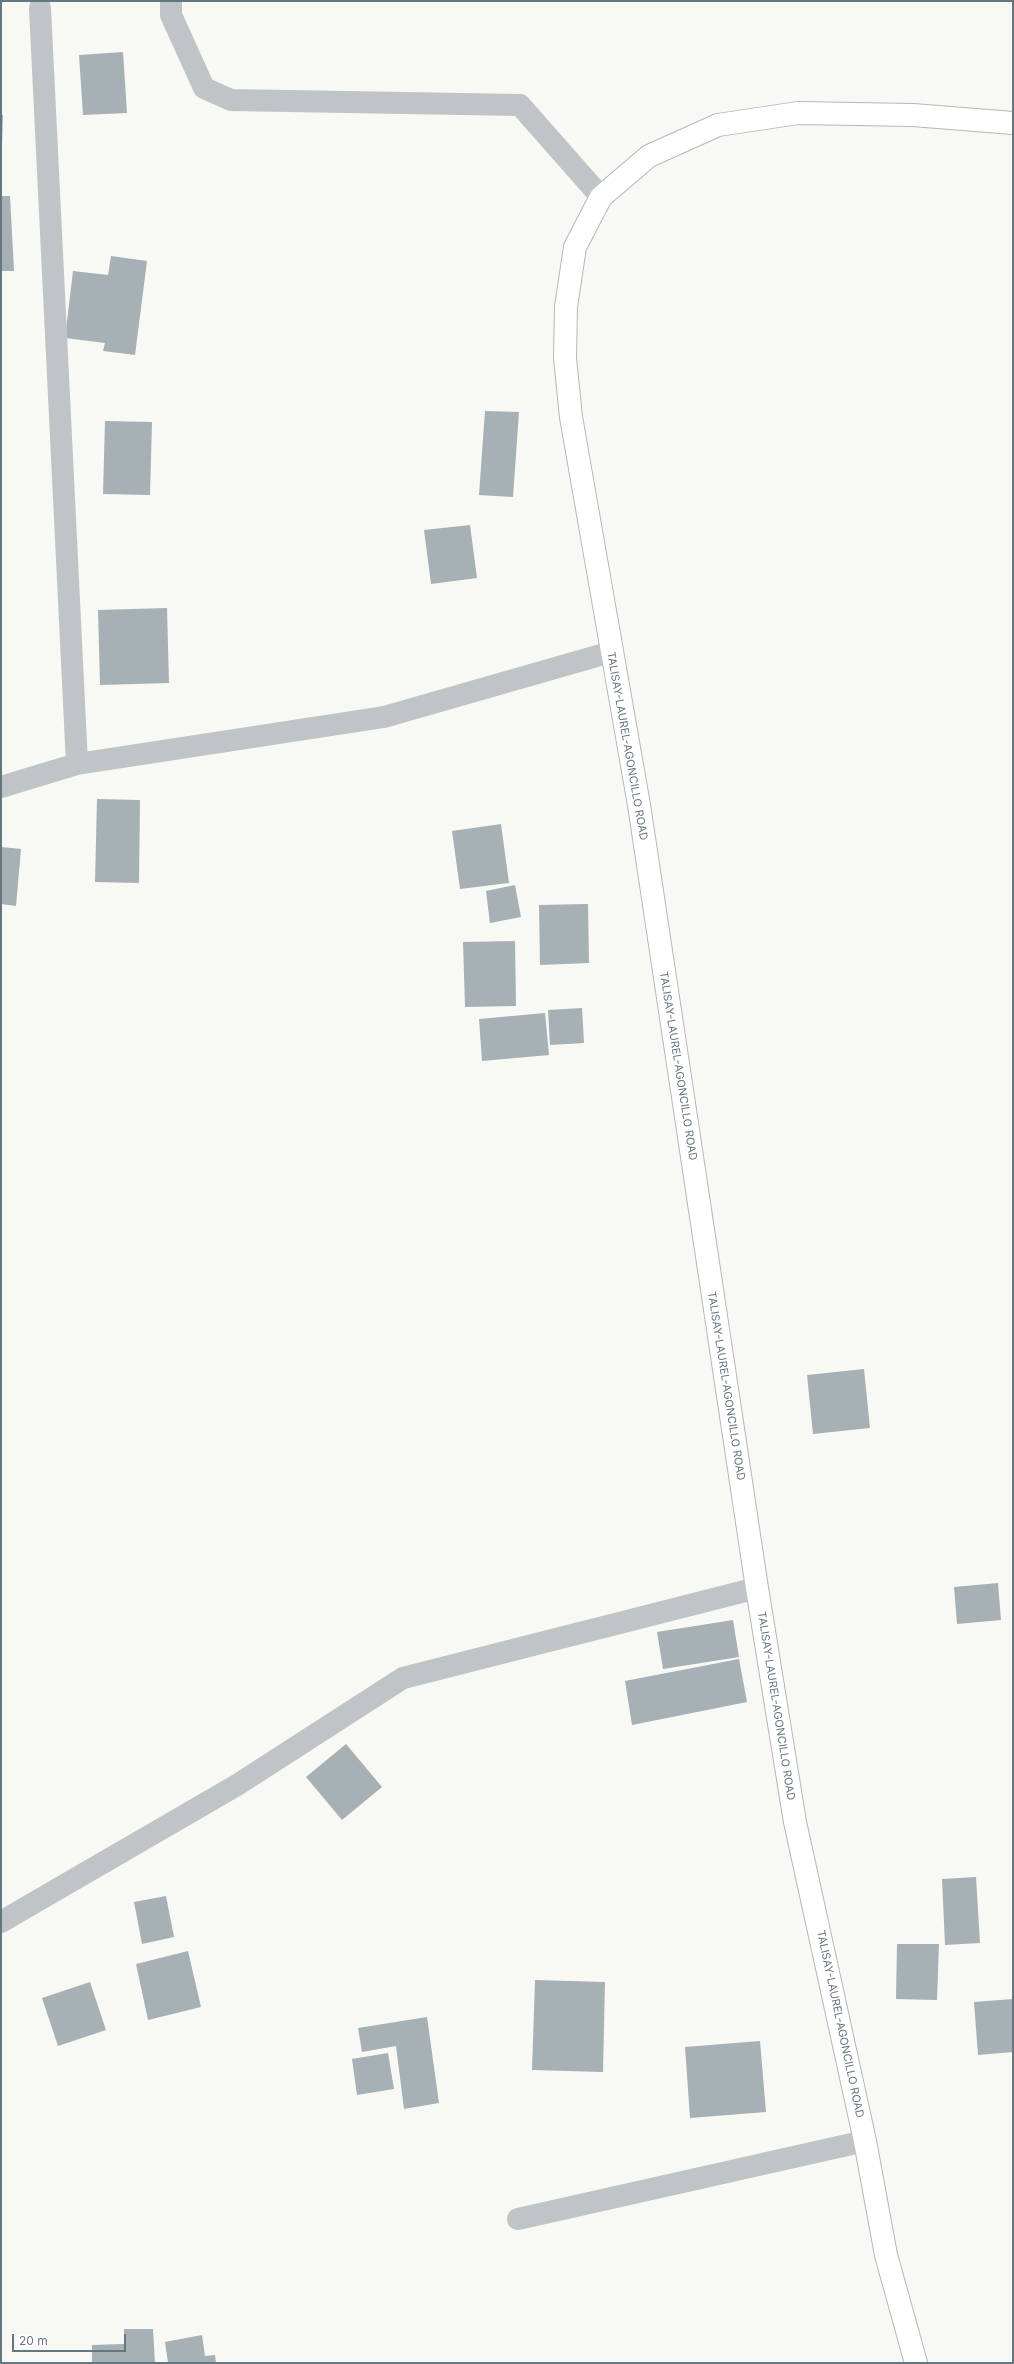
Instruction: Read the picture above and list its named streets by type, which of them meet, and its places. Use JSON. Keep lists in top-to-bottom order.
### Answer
{
  "streets": {
    "main road": ["TALISAY-LAUREL-AGONCILLO ROAD"]
  },
  "scale_bar": "20 m"
}
